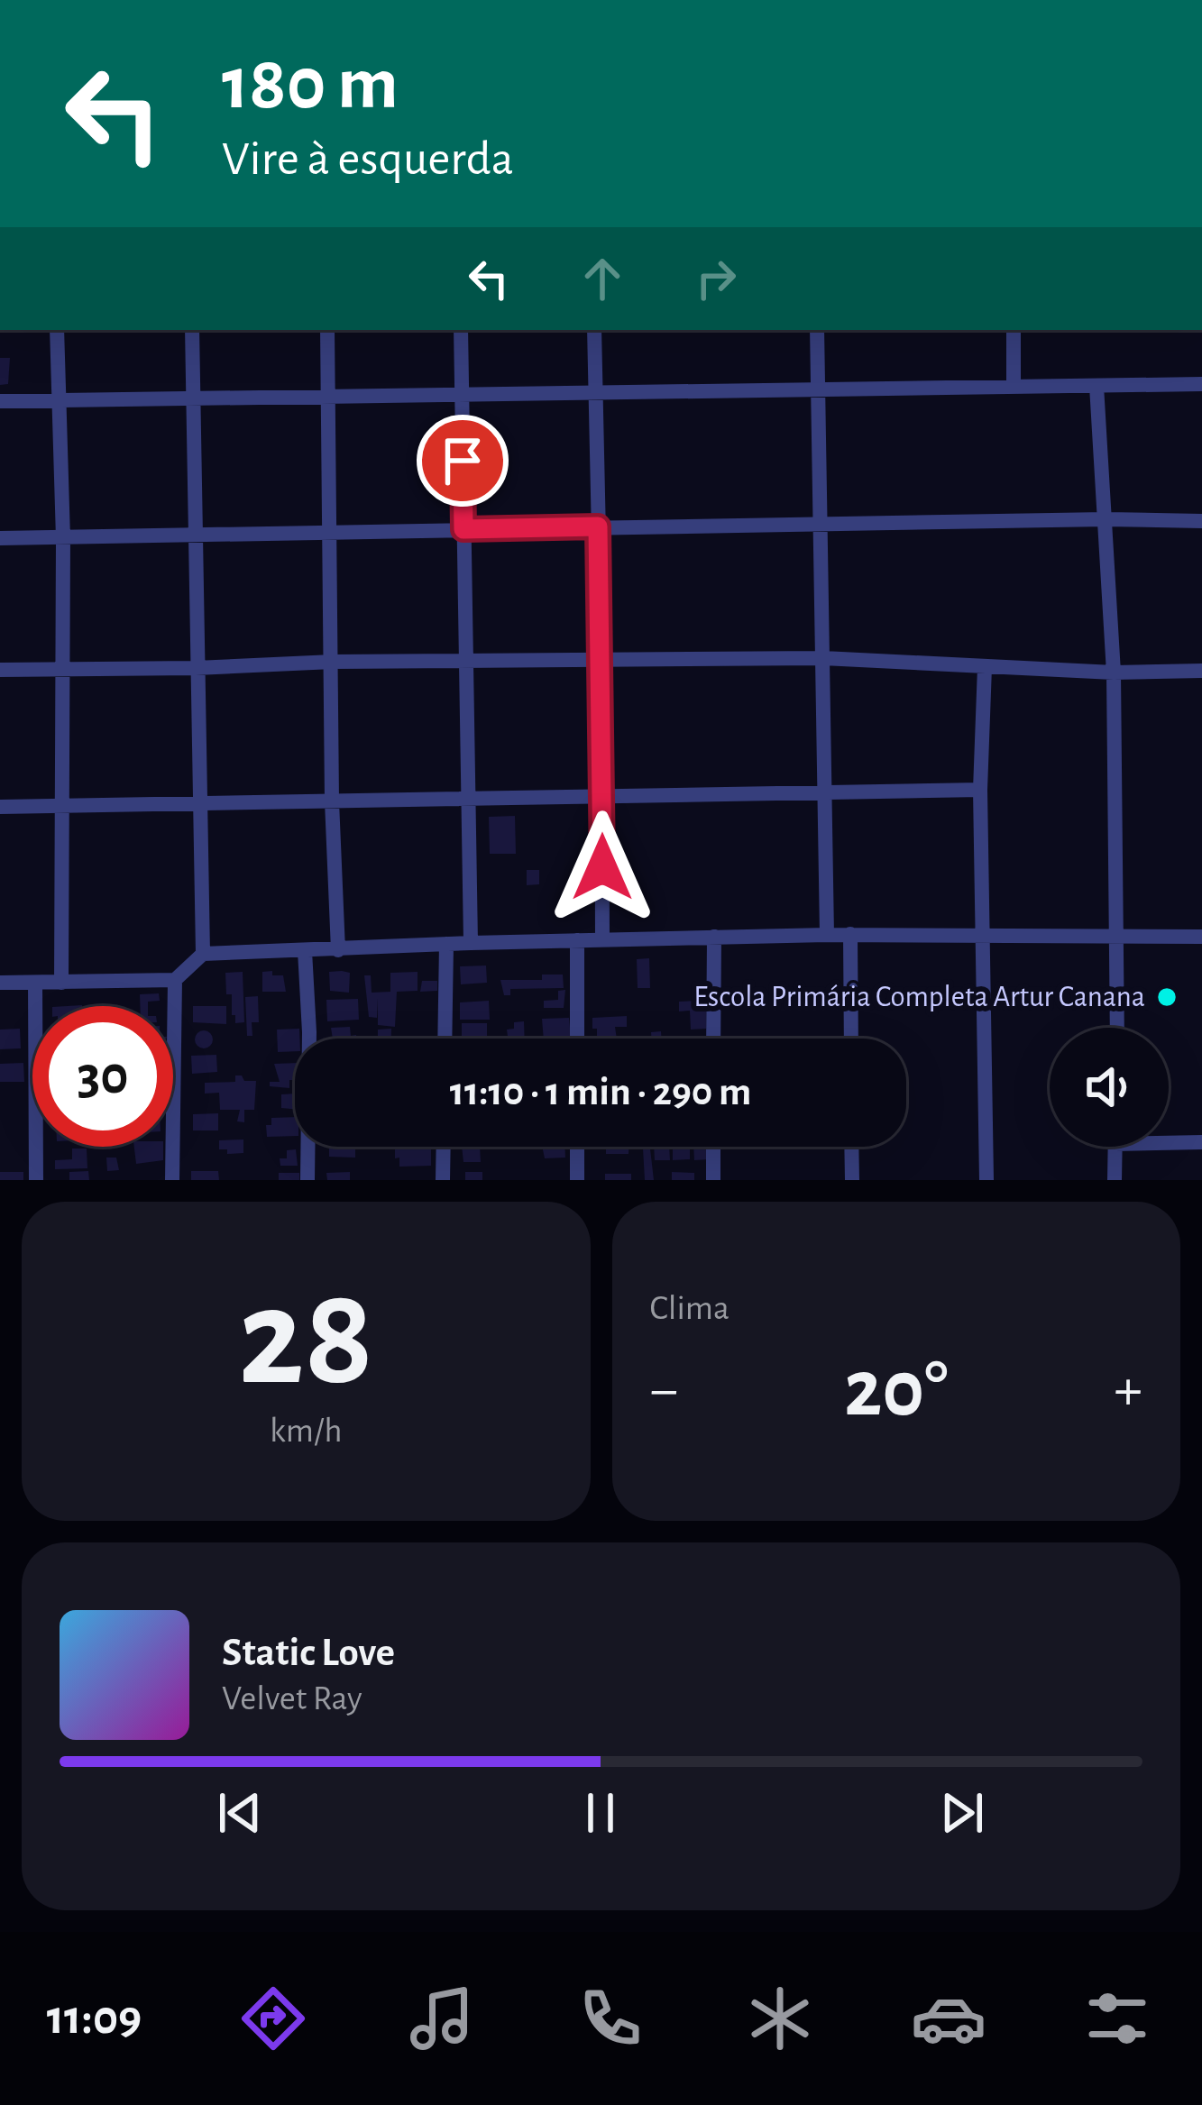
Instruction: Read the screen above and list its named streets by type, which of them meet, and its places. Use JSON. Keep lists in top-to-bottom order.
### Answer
{
  "places": ["Escola Primária Completa Artur Canana"],
  "page": {
    "turn": ["180 m", "Vire à esquerda"],
    "limit": "30",
    "trip": "11:10 · 1 min · 290 m",
    "tile": [
      ["28", "km/h"],
      "Clima"
    ],
    "heat": ["−", "20°", "+"],
    "song": ["Static Love", "Velvet Ray"],
    "tabs": "11:09"
  }
}
